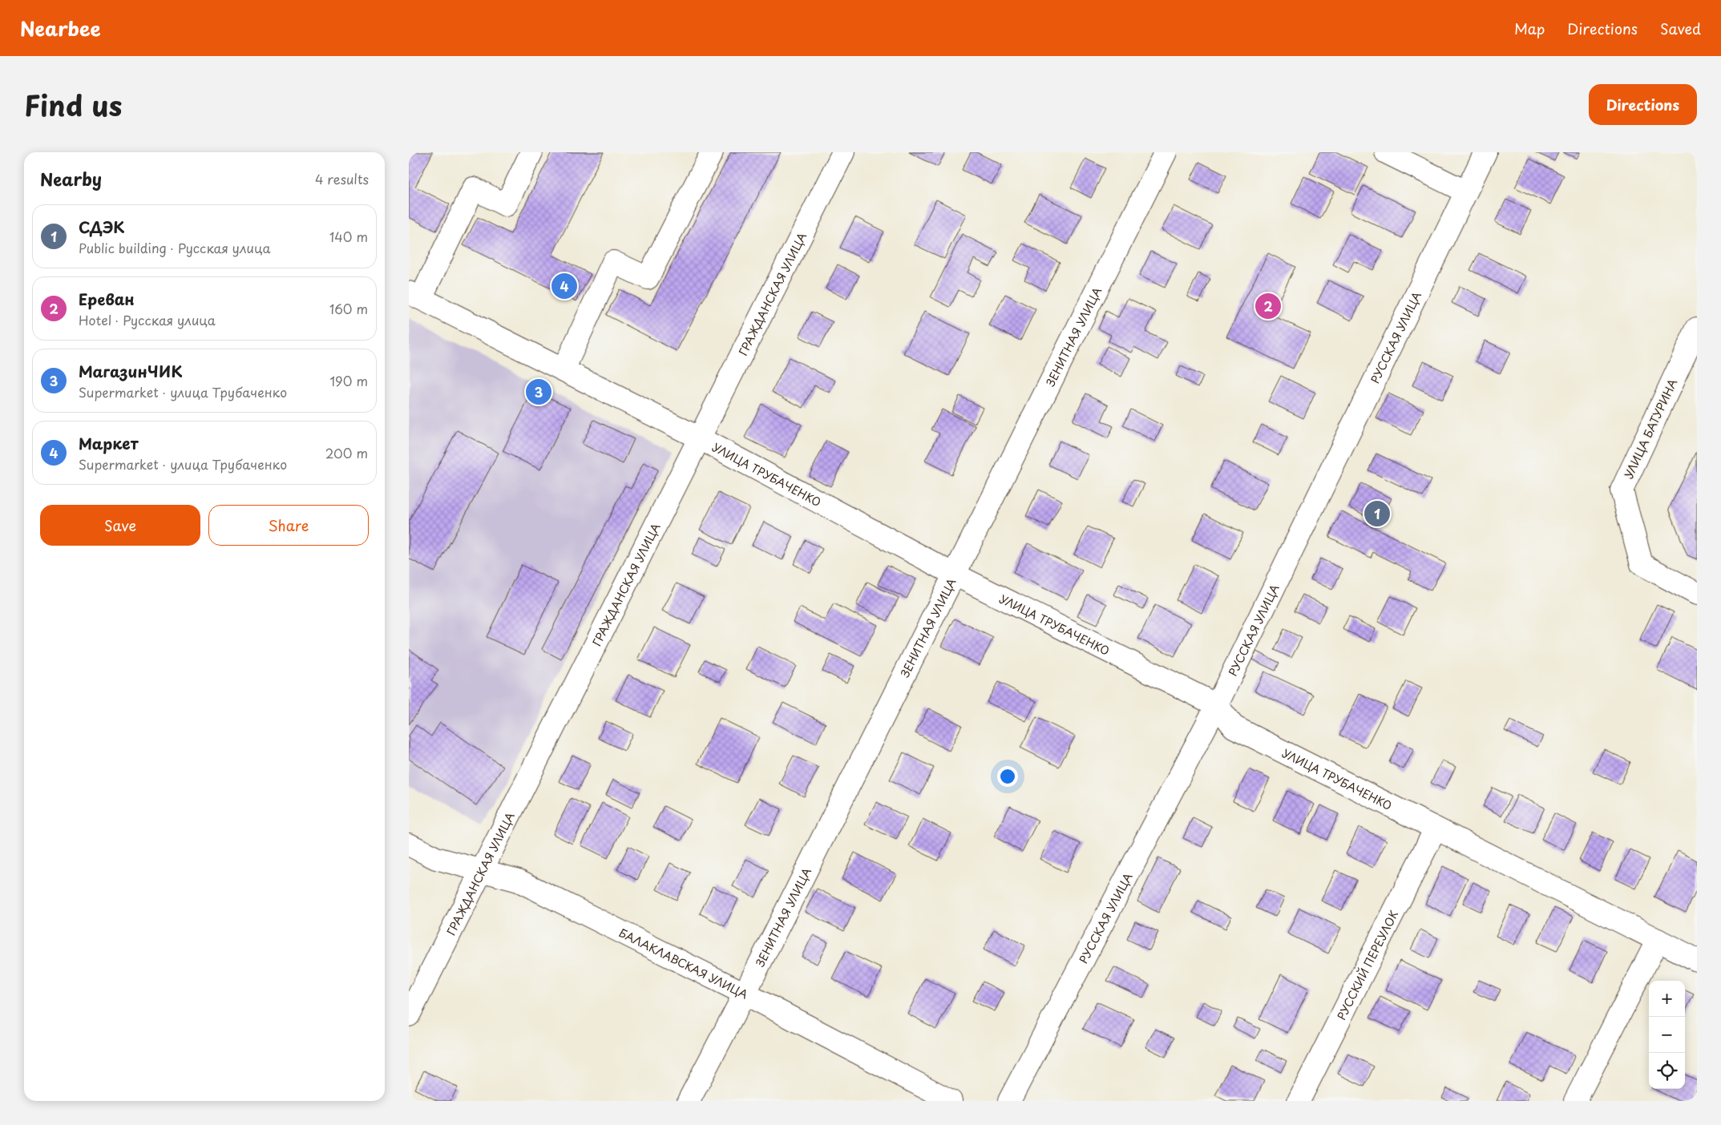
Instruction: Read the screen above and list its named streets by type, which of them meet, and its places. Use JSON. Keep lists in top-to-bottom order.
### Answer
{
  "streets": {
    "street": [
      "ГРАЖДАНСКАЯ УЛИЦА",
      "ЗЕНИТНАЯ УЛИЦА",
      "РУССКАЯ УЛИЦА",
      "УЛИЦА БАТУРИНА",
      "УЛИЦА ТРУБАЧЕНКО",
      "БАЛАКЛАВСКАЯ УЛИЦА",
      "РУССКИЙ ПЕРЕУЛОК"
    ]
  },
  "crossings": [
    ["ГРАЖДАНСКАЯ УЛИЦА", "УЛИЦА ТРУБАЧЕНКО"],
    ["ГРАЖДАНСКАЯ УЛИЦА", "БАЛАКЛАВСКАЯ УЛИЦА"],
    ["ЗЕНИТНАЯ УЛИЦА", "УЛИЦА ТРУБАЧЕНКО"],
    ["ЗЕНИТНАЯ УЛИЦА", "БАЛАКЛАВСКАЯ УЛИЦА"],
    ["РУССКАЯ УЛИЦА", "УЛИЦА ТРУБАЧЕНКО"],
    ["УЛИЦА ТРУБАЧЕНКО", "РУССКИЙ ПЕРЕУЛОК"]
  ],
  "page": {
    "header": "Nearbee",
    "nav": ["Map", "Directions", "Saved"],
    "title": "Find us",
    "buttons": [
      "Directions",
      ["Save", "Share"]
    ],
    "heading": ["Nearby", "4 results"],
    "list": [
      {
        "mark": "1",
        "name": "СДЭК",
        "note": "Public building · Русская улица",
        "value": "140 m"
      },
      {
        "mark": "2",
        "name": "Ереван",
        "note": "Hotel · Русская улица",
        "value": "160 m"
      },
      {
        "mark": "3",
        "name": "МагазинЧИК",
        "note": "Supermarket · улица Трубаченко",
        "value": "190 m"
      },
      {
        "mark": "4",
        "name": "Маркет",
        "note": "Supermarket · улица Трубаченко",
        "value": "200 m"
      }
    ],
    "pins": [
      "4",
      "2",
      "3",
      "1"
    ],
    "map_buttons": ["+", "−"]
  }
}
